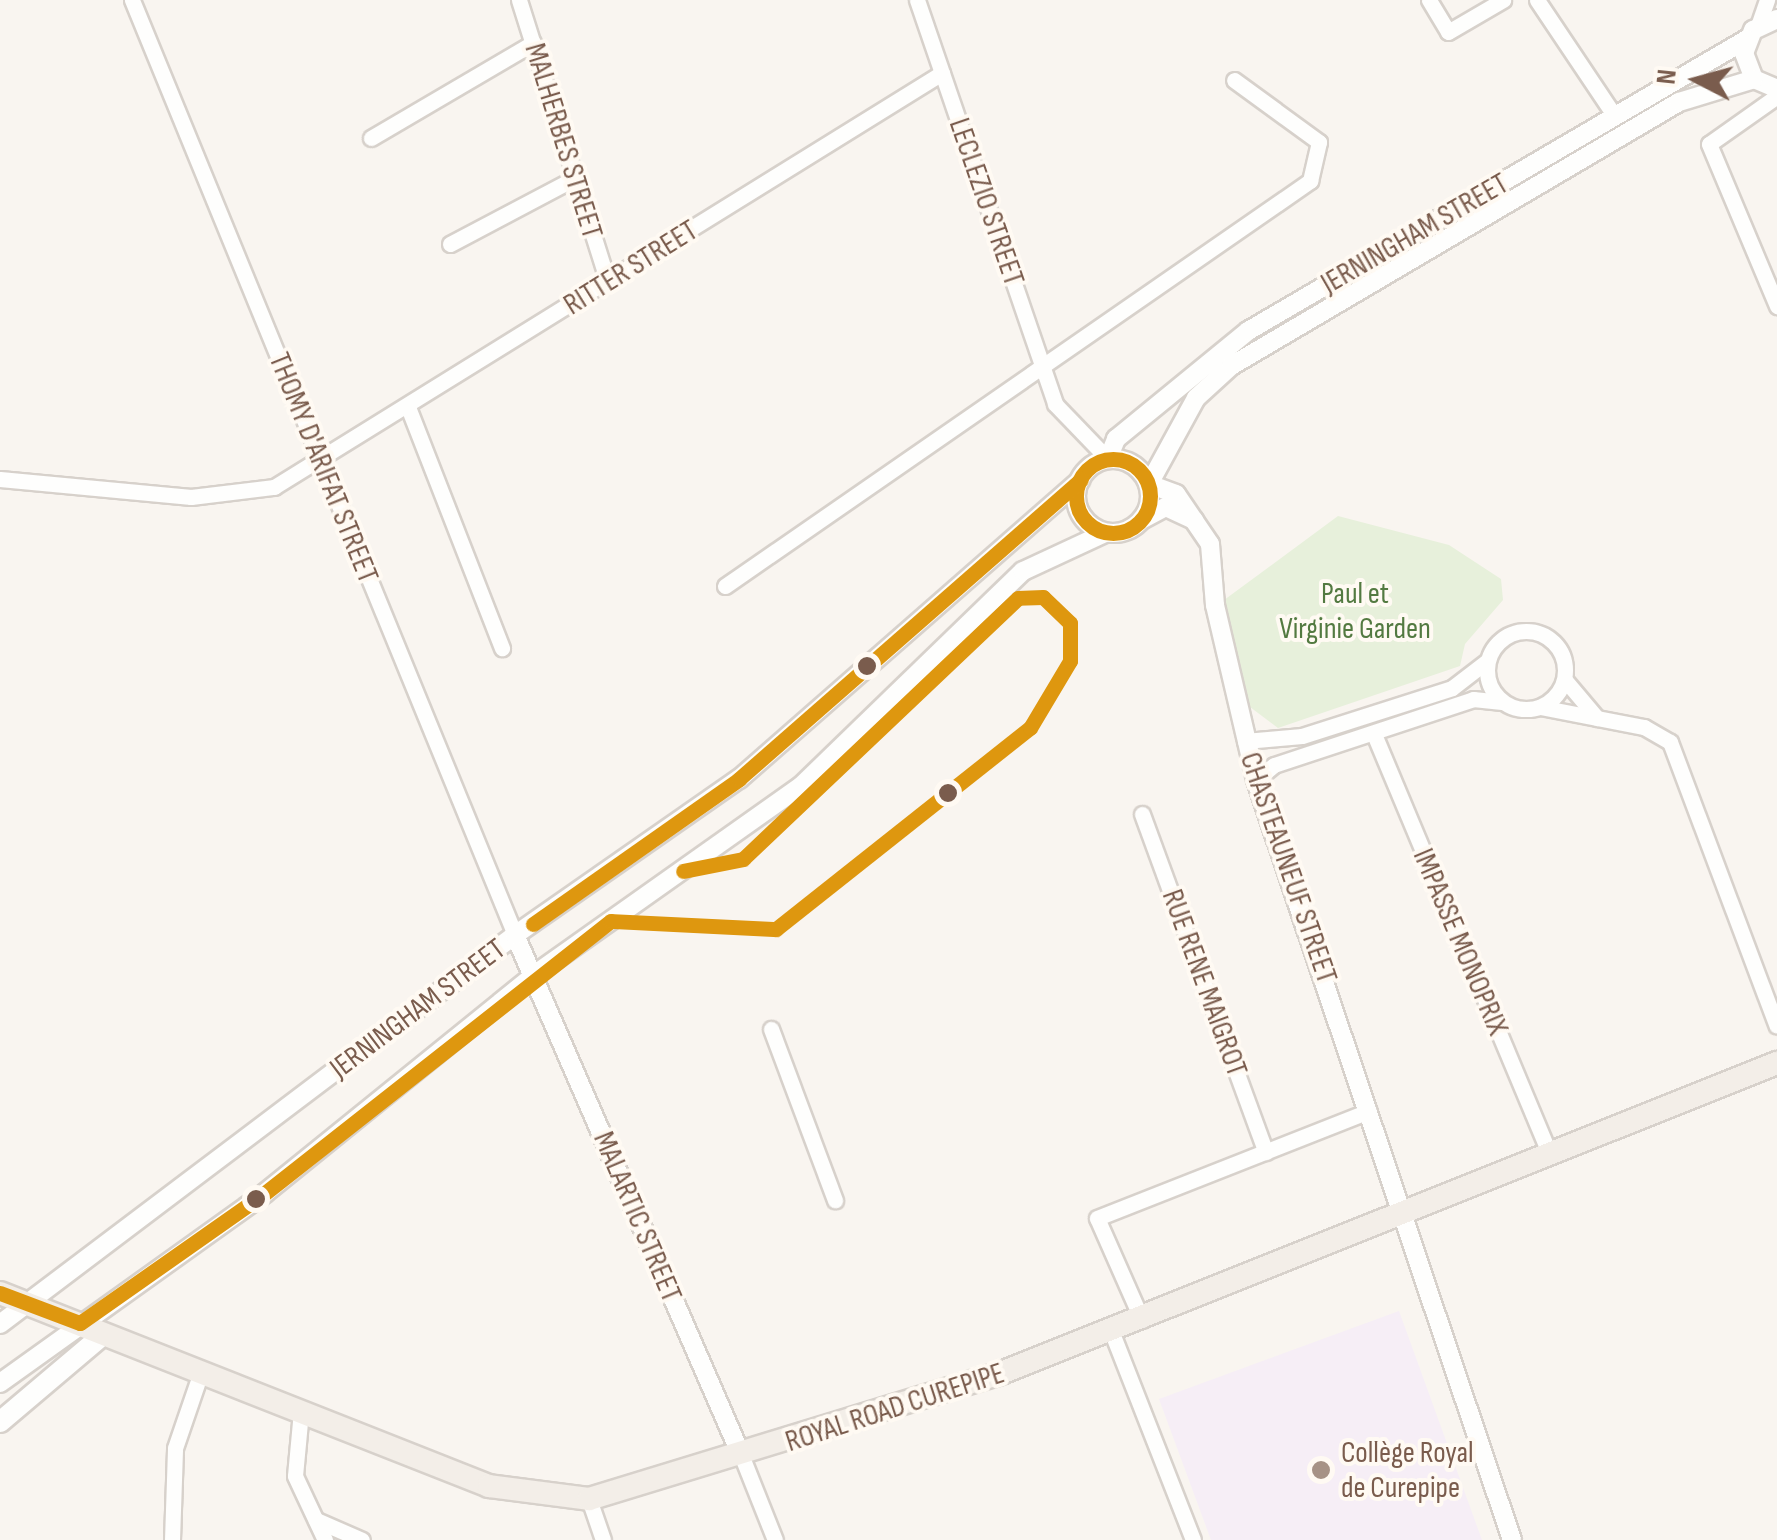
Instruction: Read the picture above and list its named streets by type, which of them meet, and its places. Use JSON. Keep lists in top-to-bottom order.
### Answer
{
  "streets": {
    "main road": ["ROYAL ROAD CUREPIPE"],
    "street": [
      "MALHERBES STREET",
      "LECLEZIO STREET",
      "JERNINGHAM STREET",
      "RITTER STREET",
      "THOMY D'ARIFAT STREET",
      "CHASTEAUNEUF STREET",
      "IMPASSE MONOPRIX",
      "RUE RENE MAIGROT",
      "MALARTIC STREET"
    ]
  },
  "crossings": [
    ["MALHERBES STREET", "RITTER STREET"],
    ["LECLEZIO STREET", "JERNINGHAM STREET"],
    ["LECLEZIO STREET", "RITTER STREET"],
    ["JERNINGHAM STREET", "THOMY D'ARIFAT STREET"],
    ["JERNINGHAM STREET", "MALARTIC STREET"],
    ["JERNINGHAM STREET", "ROYAL ROAD CUREPIPE"],
    ["RITTER STREET", "THOMY D'ARIFAT STREET"],
    ["THOMY D'ARIFAT STREET", "MALARTIC STREET"],
    ["CHASTEAUNEUF STREET", "ROYAL ROAD CUREPIPE"],
    ["IMPASSE MONOPRIX", "ROYAL ROAD CUREPIPE"],
    ["MALARTIC STREET", "ROYAL ROAD CUREPIPE"]
  ],
  "parks": ["Paul et Virginie Garden"],
  "places": ["Collège Royal de Curepipe"],
  "north": "left"
}
